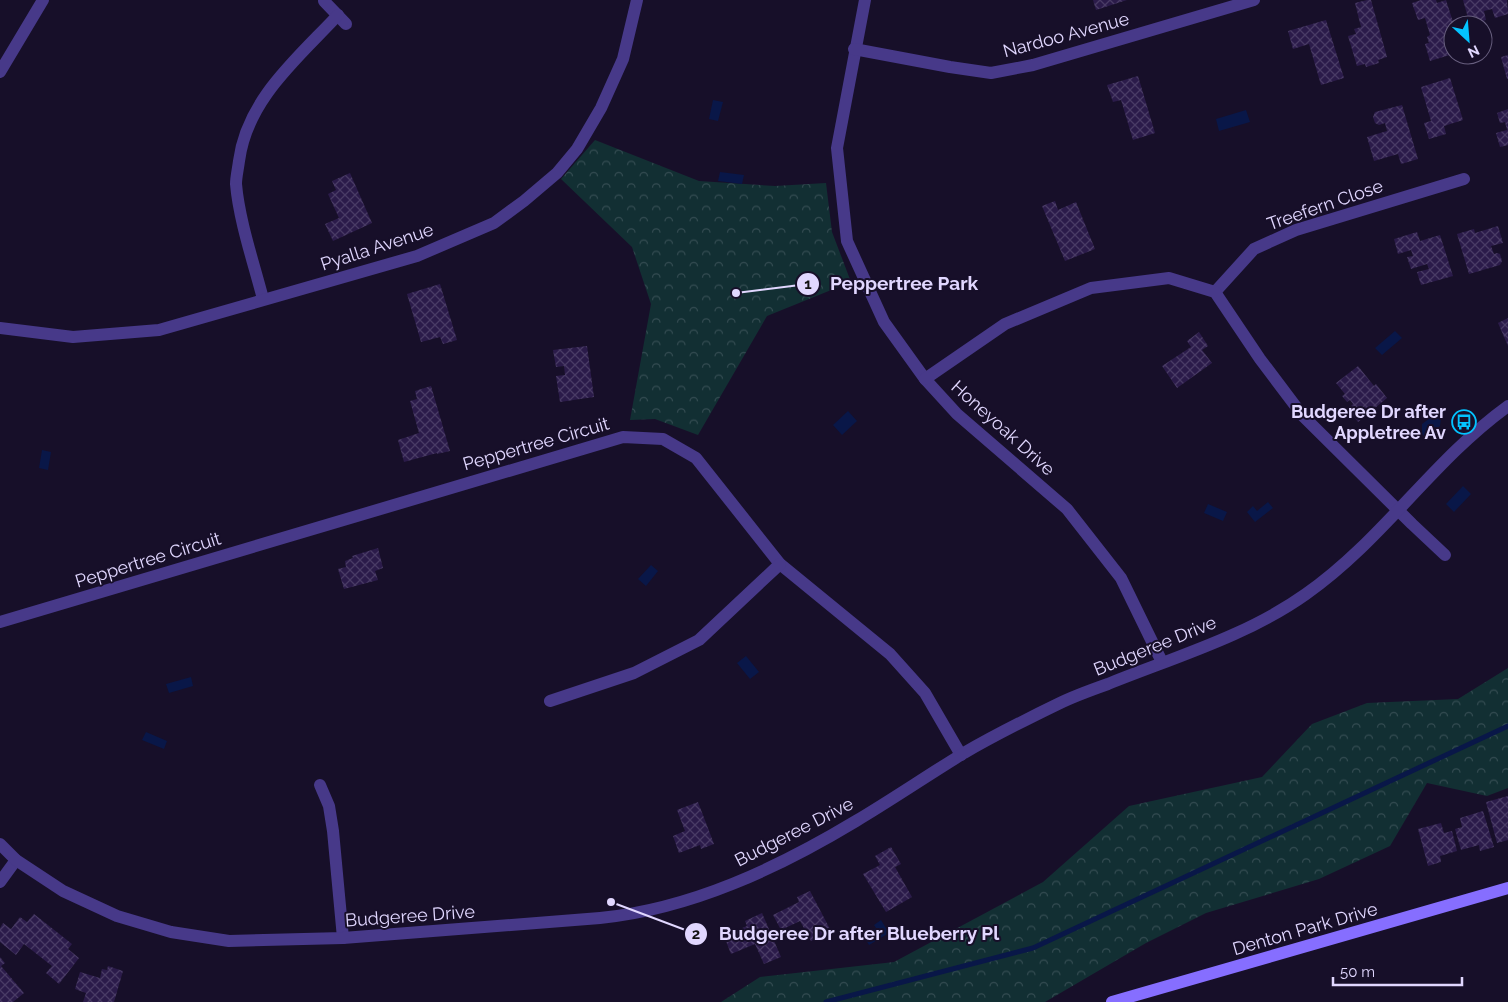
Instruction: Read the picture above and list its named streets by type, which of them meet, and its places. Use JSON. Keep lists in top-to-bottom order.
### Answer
{
  "streets": {
    "main road": ["Denton Park Drive"],
    "street": [
      "Nardoo Avenue",
      "Treefern Close",
      "Pyalla Avenue",
      "Honeyoak Drive",
      "Peppertree Circuit",
      "Budgeree Drive"
    ]
  },
  "crossings": [
    ["Nardoo Avenue", "Honeyoak Drive"],
    ["Honeyoak Drive", "Budgeree Drive"],
    ["Peppertree Circuit", "Budgeree Drive"]
  ],
  "places": {
    "other": ["Peppertree Park", "Budgeree Dr after Blueberry Pl"],
    "bus stop": ["Budgeree Dr after Appletree Av"]
  },
  "scale_bar": "50 m",
  "north": "bottom right"
}
